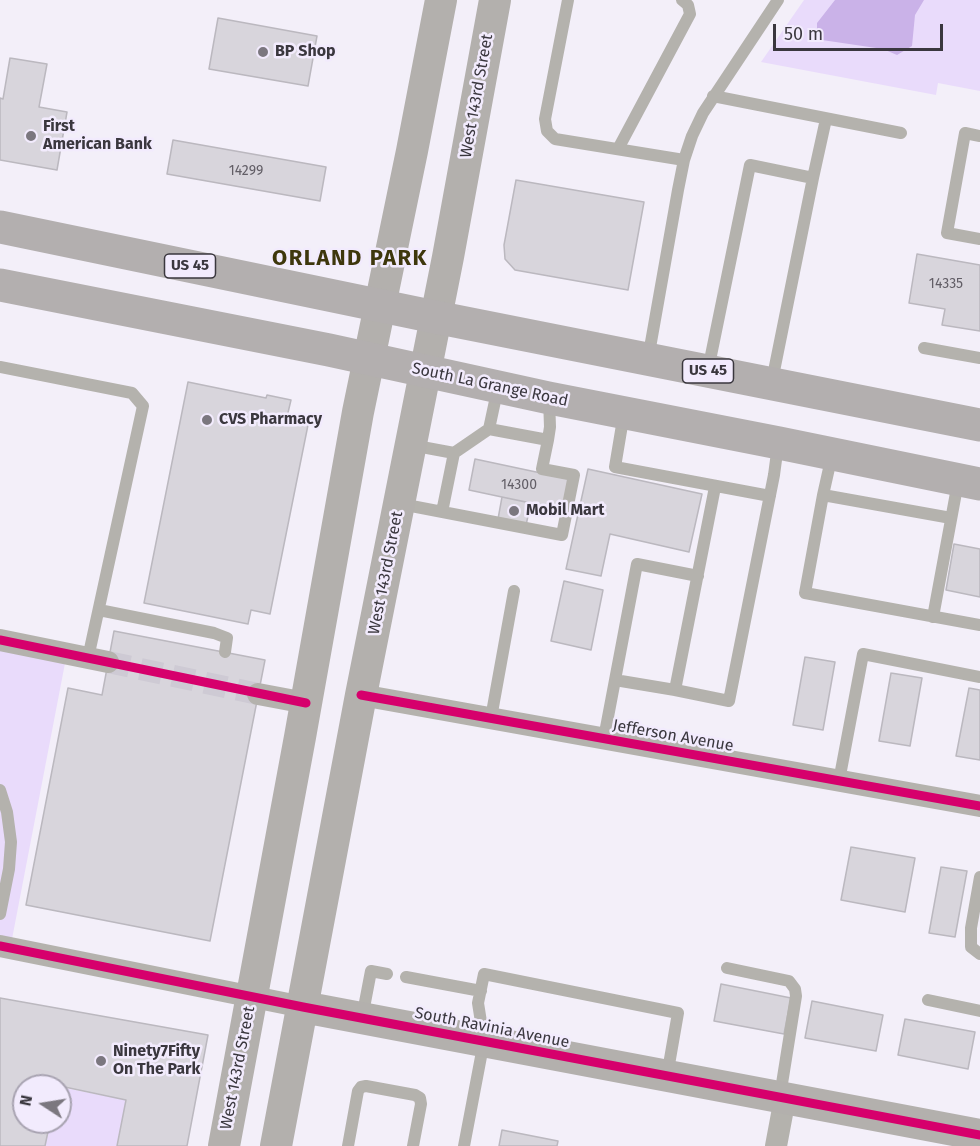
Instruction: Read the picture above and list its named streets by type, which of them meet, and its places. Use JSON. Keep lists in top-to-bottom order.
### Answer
{
  "streets": {
    "highway": ["US 45", "South La Grange Road"],
    "main road": ["West 143rd Street", "South Ravinia Avenue"],
    "street": ["Jefferson Avenue"]
  },
  "crossings": [
    ["West 143rd Street", "US 45"],
    ["West 143rd Street", "South La Grange Road"],
    ["West 143rd Street", "Jefferson Avenue"],
    ["West 143rd Street", "South Ravinia Avenue"]
  ],
  "districts": ["ORLAND PARK"],
  "places": [
    "BP Shop",
    "First American Bank",
    "CVS Pharmacy",
    "Mobil Mart",
    "Ninety7Fifty On The Park"
  ],
  "house_numbers": ["14299", "14335", "14300"],
  "scale_bar": "50 m",
  "north": "left"
}
